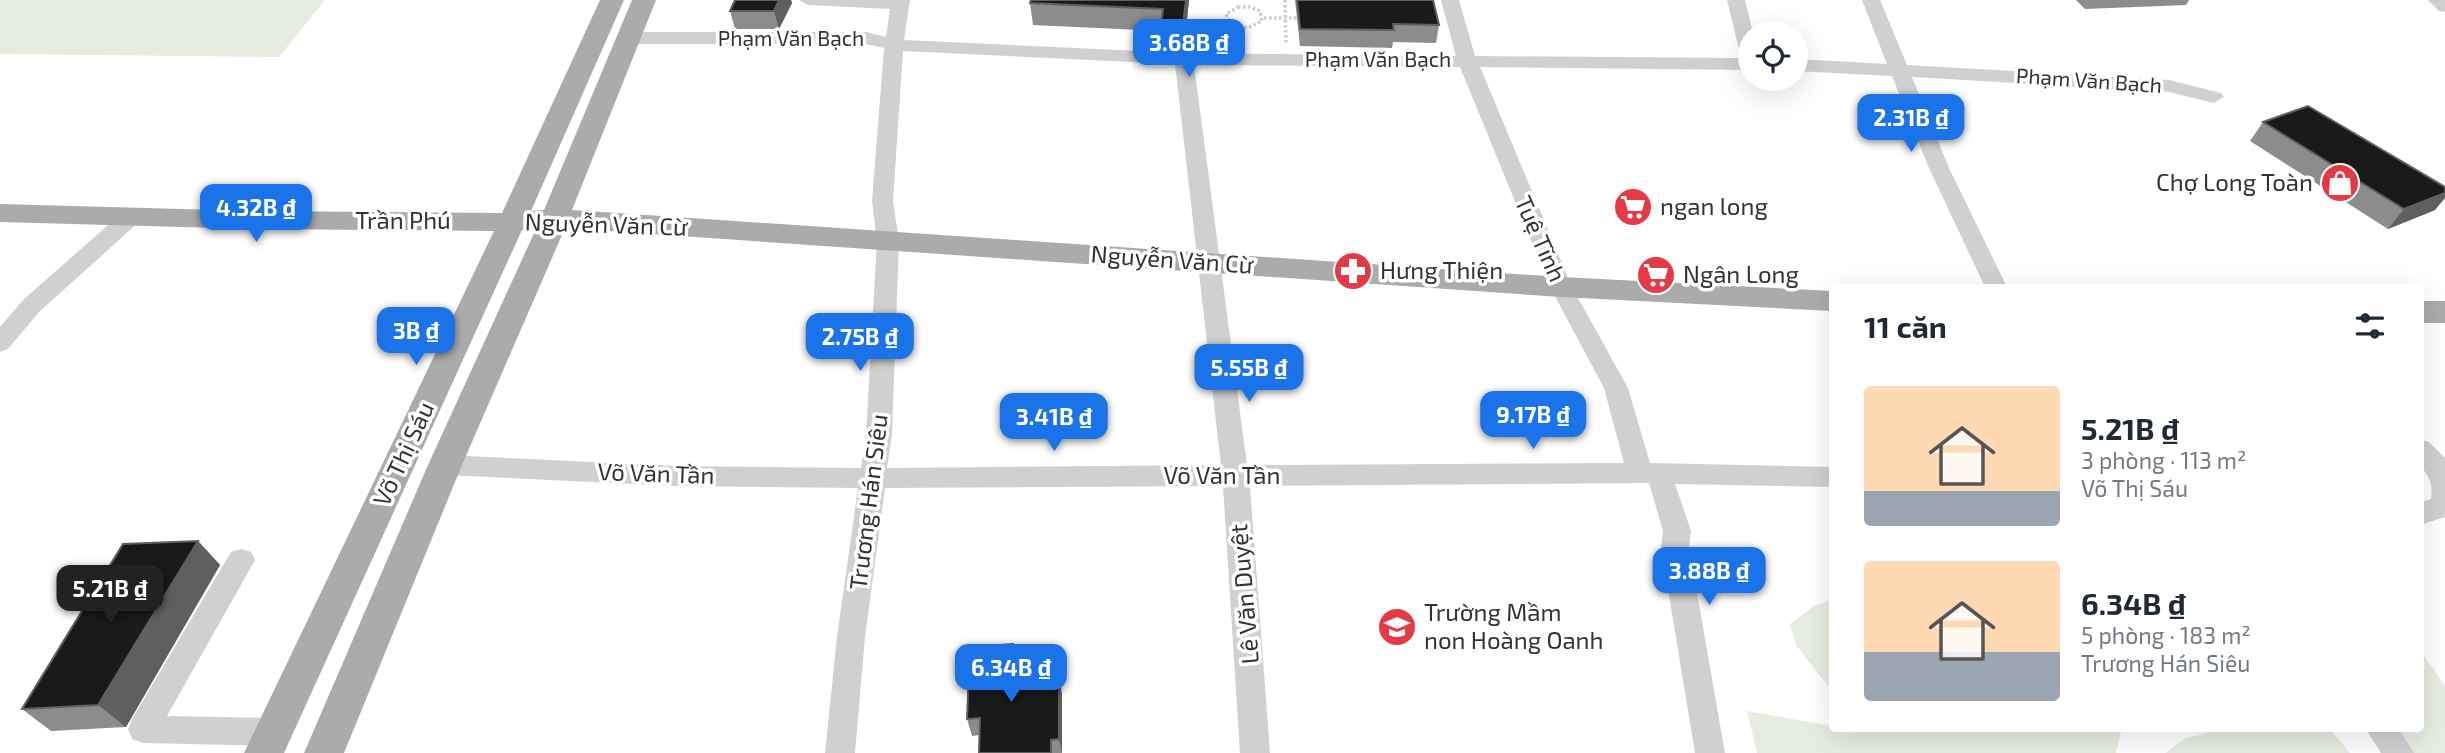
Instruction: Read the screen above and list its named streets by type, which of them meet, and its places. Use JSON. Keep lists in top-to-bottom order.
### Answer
{
  "streets": {
    "main road": ["Trần Phú", "Nguyễn Văn Cừ", "Võ Thị Sáu"],
    "street": [
      "Phạm Văn Bạch",
      "Tuệ Tĩnh",
      "Võ Văn Tần",
      "Trương Hán Siêu",
      "Lê Văn Duyệt"
    ]
  },
  "crossings": [
    ["Phạm Văn Bạch", "Tuệ Tĩnh"],
    ["Phạm Văn Bạch", "Võ Thị Sáu"],
    ["Phạm Văn Bạch", "Trương Hán Siêu"],
    ["Phạm Văn Bạch", "Lê Văn Duyệt"],
    ["Trần Phú", "Nguyễn Văn Cừ"],
    ["Trần Phú", "Võ Thị Sáu"],
    ["Nguyễn Văn Cừ", "Tuệ Tĩnh"],
    ["Nguyễn Văn Cừ", "Võ Thị Sáu"],
    ["Nguyễn Văn Cừ", "Trương Hán Siêu"],
    ["Nguyễn Văn Cừ", "Lê Văn Duyệt"],
    ["Tuệ Tĩnh", "Võ Văn Tần"],
    ["Võ Thị Sáu", "Võ Văn Tần"],
    ["Võ Văn Tần", "Trương Hán Siêu"],
    ["Võ Văn Tần", "Lê Văn Duyệt"]
  ],
  "places": {
    "shop": ["Chợ Long Toàn"],
    "supermarket": ["ngan long", "Ngân Long"],
    "pharmacy": ["Hưng Thiện"],
    "school or university": ["Trường Mầm non Hoàng Oanh"]
  },
  "page": {
    "price": [
      "3.68B ₫",
      "2.31B ₫",
      "4.32B ₫",
      "3B ₫",
      "2.75B ₫",
      "5.55B ₫",
      "9.17B ₫",
      "3.41B ₫",
      "3.88B ₫",
      "5.21B ₫",
      "6.34B ₫"
    ],
    "heading": "11 căn",
    "list": [
      {
        "name": "5.21B ₫",
        "note": "3 phòng · 113 m² · Võ Thị Sáu"
      },
      {
        "name": "6.34B ₫",
        "note": "5 phòng · 183 m² · Trương Hán Siêu"
      }
    ]
  }
}
